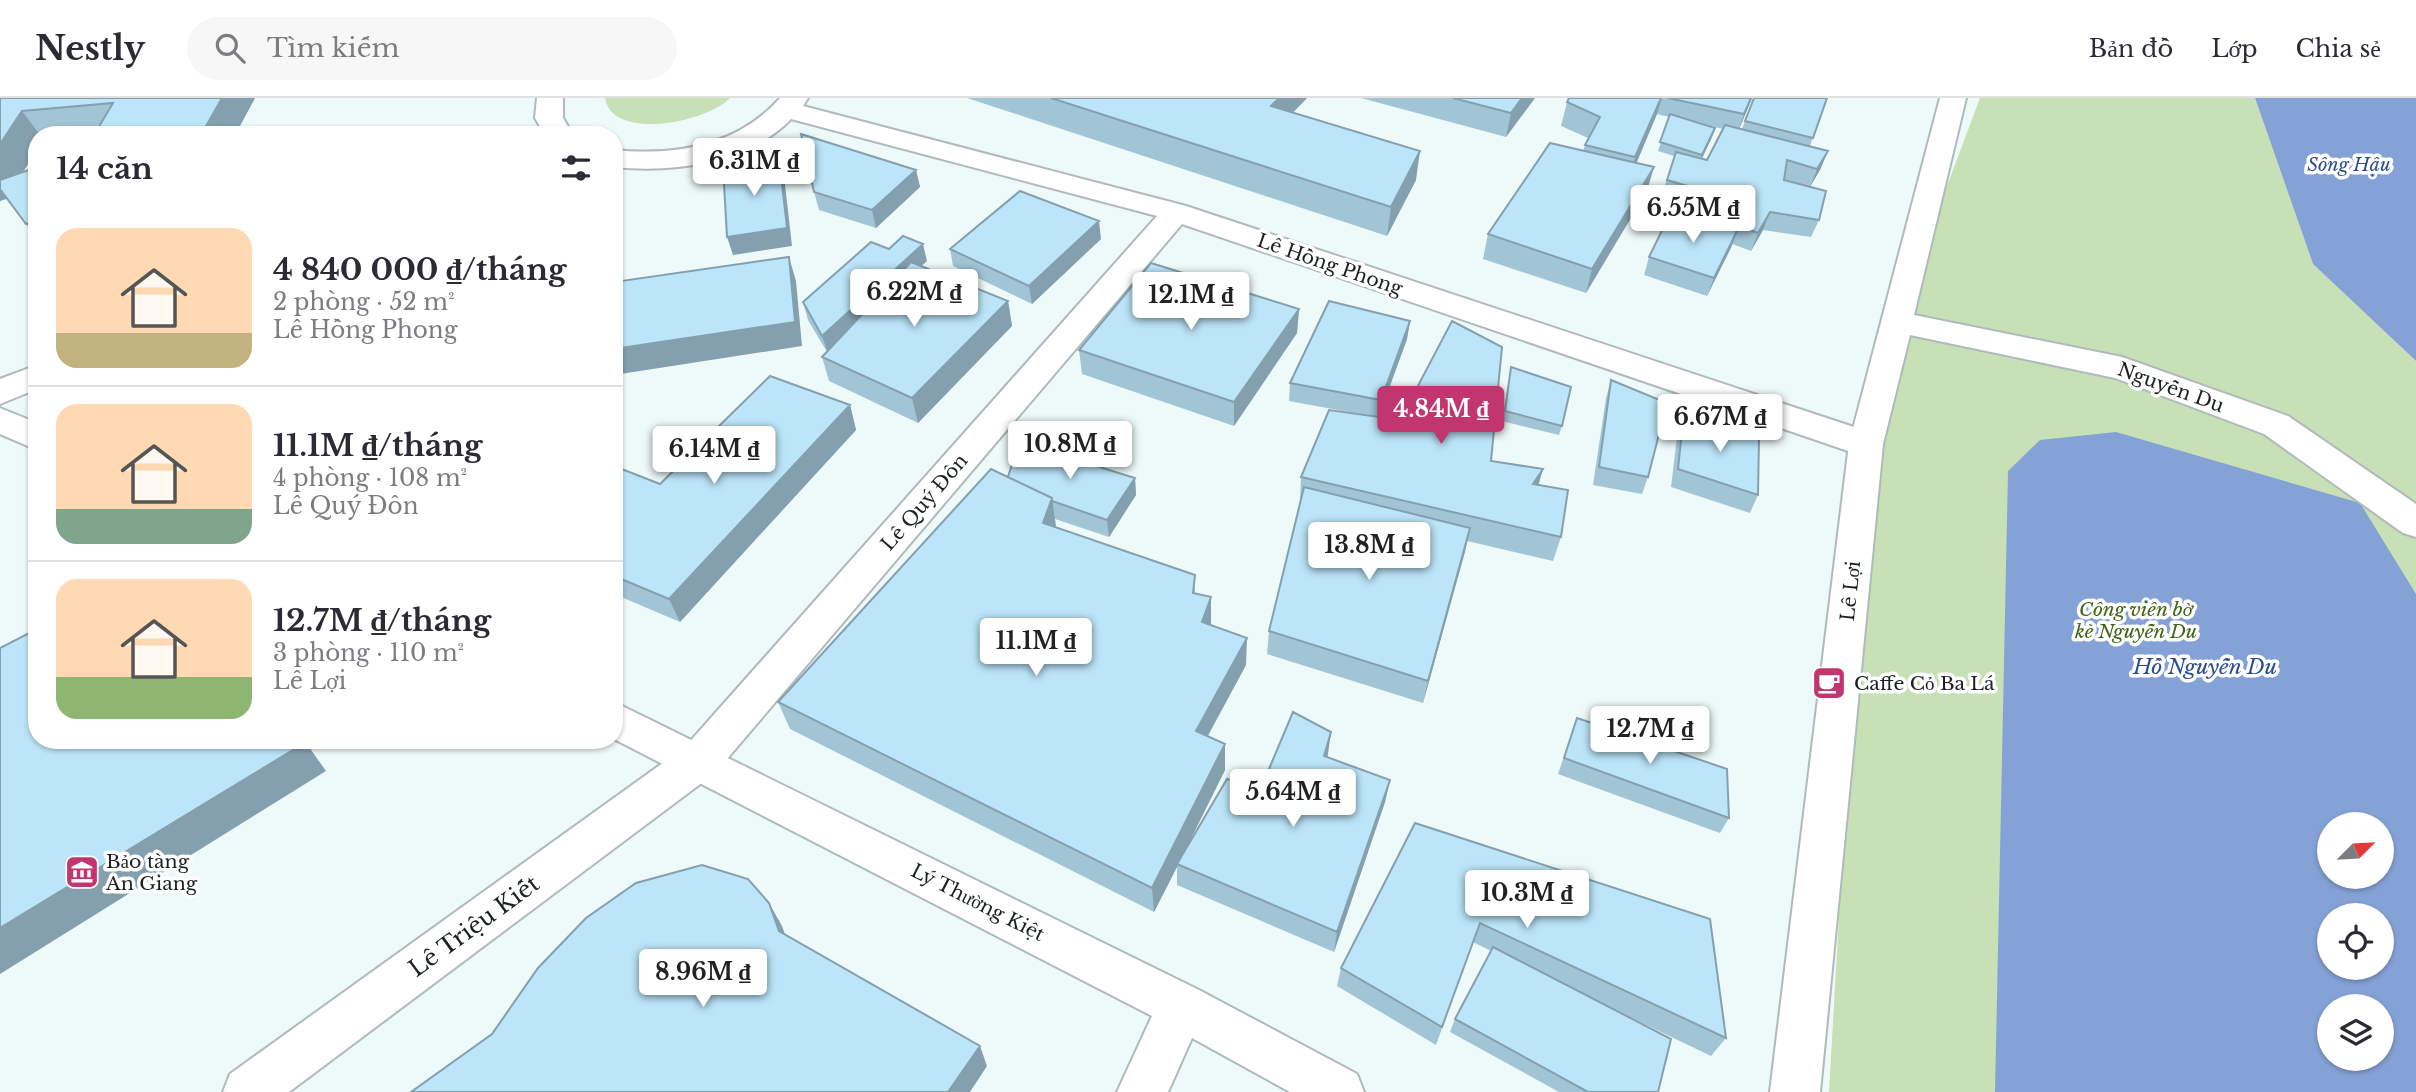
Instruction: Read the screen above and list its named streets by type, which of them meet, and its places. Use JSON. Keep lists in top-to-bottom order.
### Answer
{
  "streets": {
    "street": [
      "Lê Hồng Phong",
      "Nguyễn Du",
      "Lê Quý Đôn",
      "Lê Lợi",
      "Lý Thường Kiệt",
      "Lê Triệu Kiết"
    ]
  },
  "crossings": [
    ["Lê Hồng Phong", "Lê Quý Đôn"],
    ["Lê Hồng Phong", "Lê Lợi"],
    ["Nguyễn Du", "Lê Lợi"],
    ["Lê Quý Đôn", "Lý Thường Kiệt"],
    ["Lê Quý Đôn", "Lê Triệu Kiết"],
    ["Lý Thường Kiệt", "Lê Triệu Kiết"]
  ],
  "water": ["Sông Hậu", "Hồ Nguyễn Du"],
  "parks": ["Công viên bờ kè Nguyễn Du"],
  "places": {
    "cafe": ["Caffe Cỏ Ba Lá"],
    "museum": ["Bảo tàng An Giang"]
  },
  "north": "top right",
  "page": {
    "header": "Nestly",
    "search": "Tìm kiếm",
    "nav": ["Bản đồ", "Lớp", "Chia sẻ"],
    "heading": "14 căn",
    "price": [
      "6.31M ₫",
      "6.55M ₫",
      "6.22M ₫",
      "12.1M ₫",
      "4.84M ₫",
      "6.67M ₫",
      "10.8M ₫",
      "6.14M ₫",
      "13.8M ₫",
      "11.1M ₫",
      "12.7M ₫",
      "5.64M ₫",
      "10.3M ₫",
      "8.96M ₫"
    ],
    "list": [
      {
        "name": "4 840 000 ₫/tháng",
        "note": "2 phòng · 52 m² · Lê Hồng Phong"
      },
      {
        "name": "11.1M ₫/tháng",
        "note": "4 phòng · 108 m² · Lê Quý Đôn"
      },
      {
        "name": "12.7M ₫/tháng",
        "note": "3 phòng · 110 m² · Lê Lợi"
      }
    ]
  }
}
